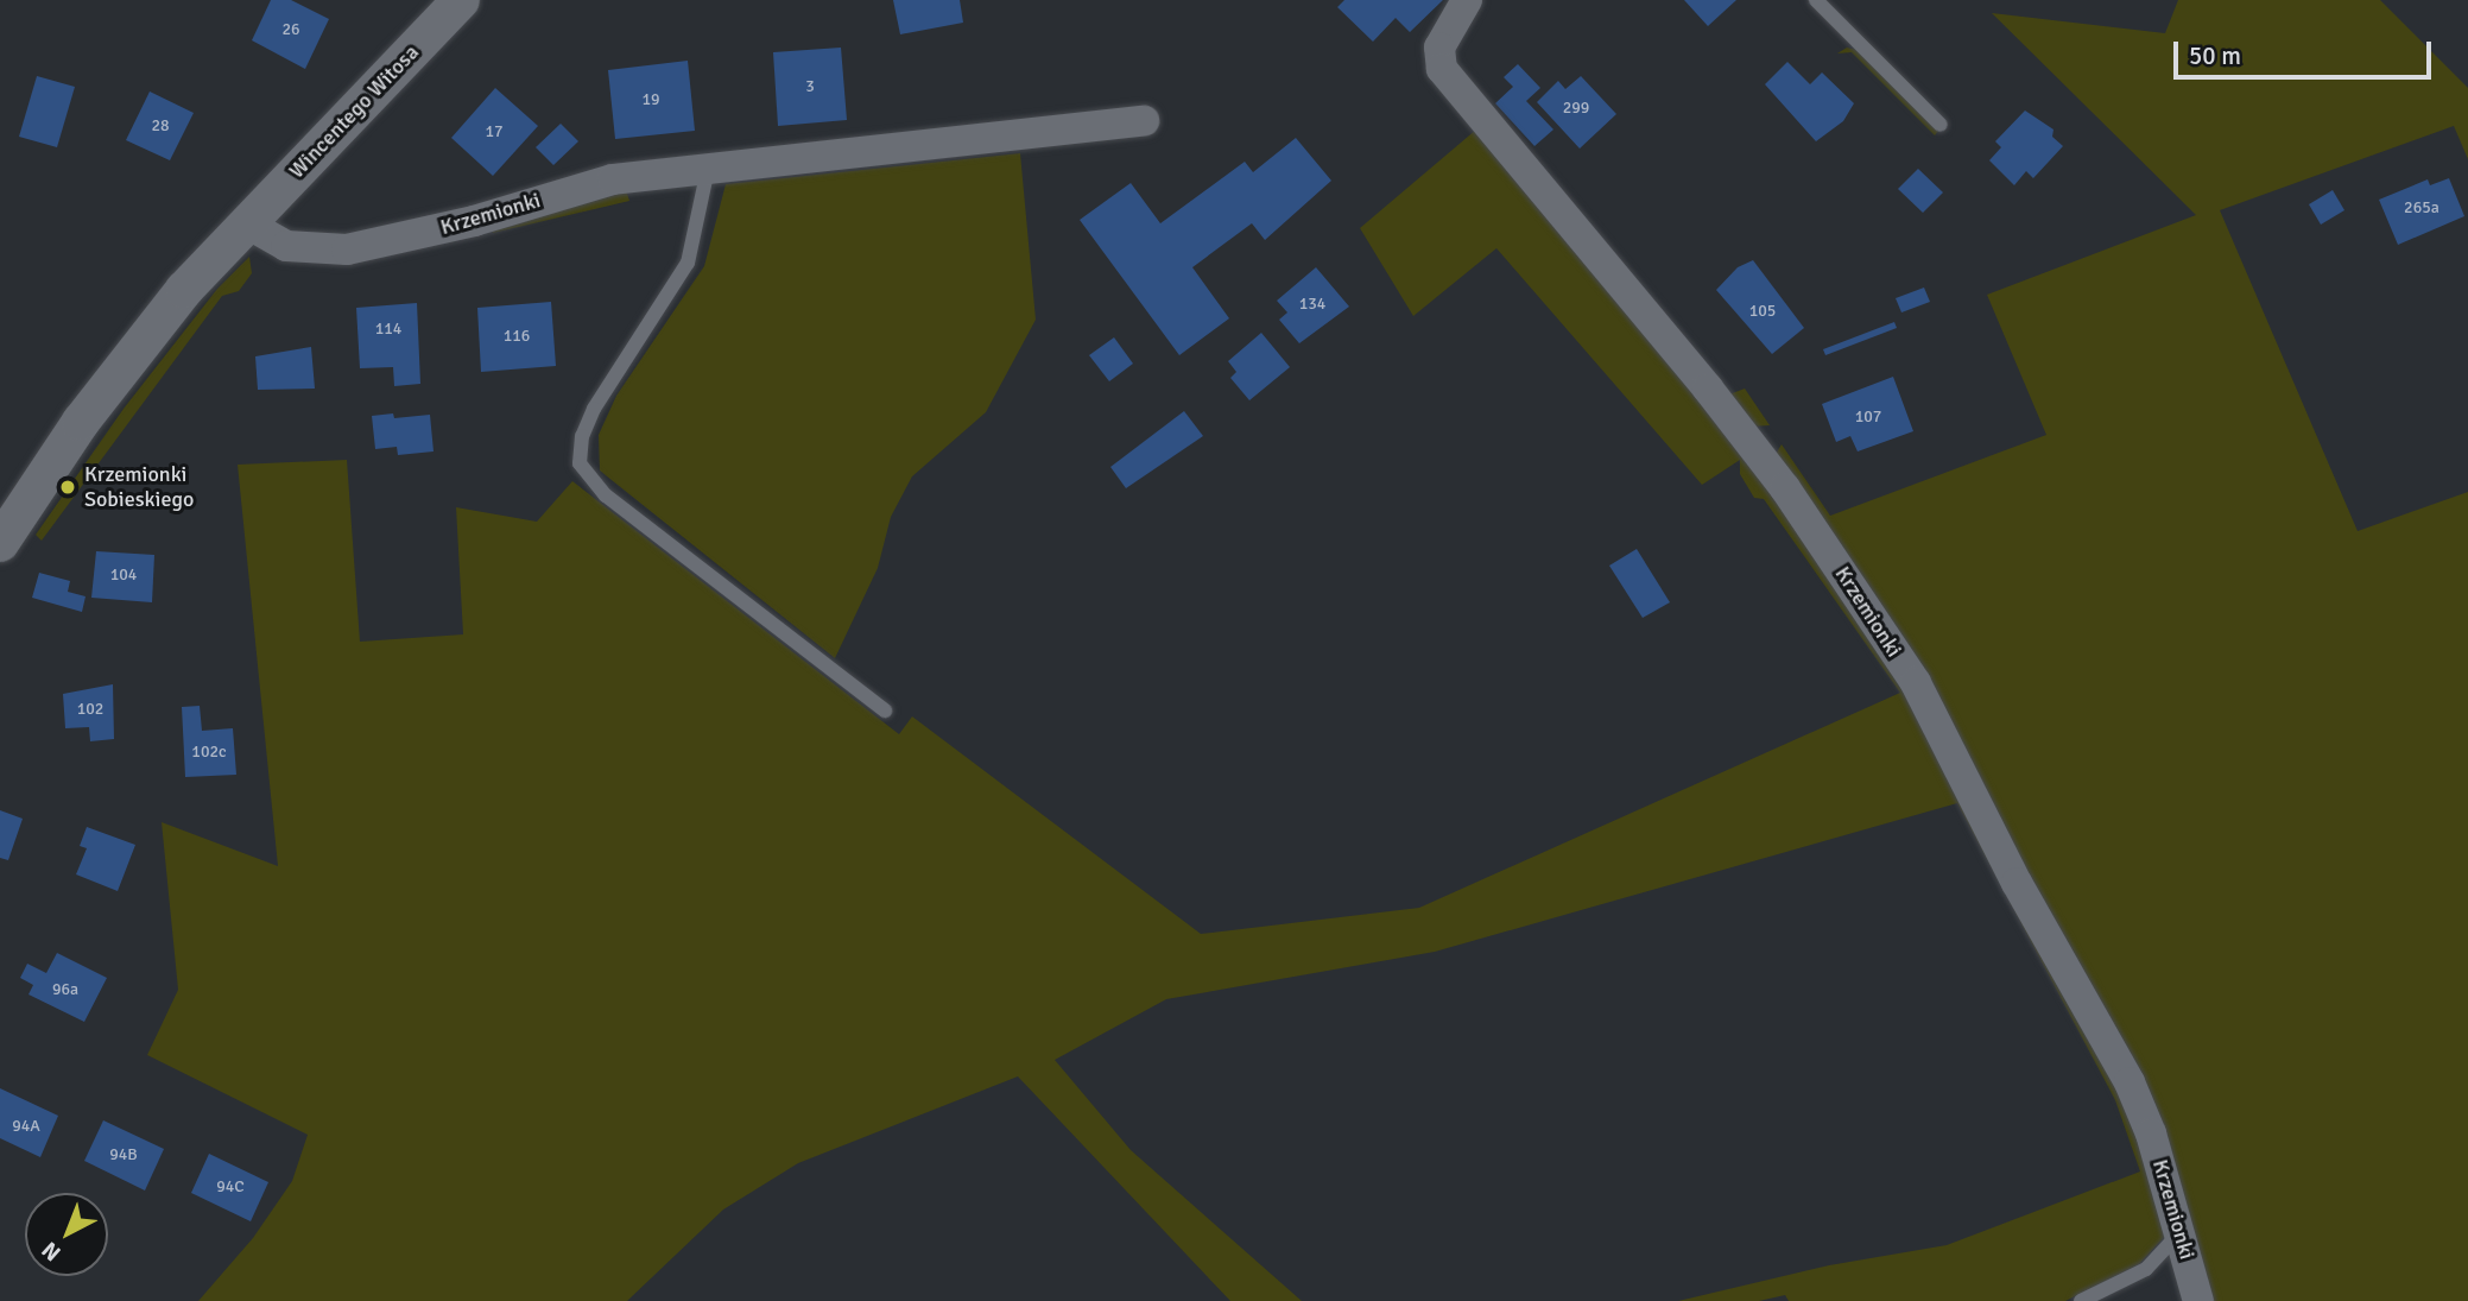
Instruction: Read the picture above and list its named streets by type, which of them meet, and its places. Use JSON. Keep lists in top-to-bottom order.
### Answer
{
  "streets": {
    "street": ["Wincentego Witosa", "Krzemionki"]
  },
  "crossings": [
    ["Wincentego Witosa", "Krzemionki"]
  ],
  "places": ["Krzemionki Sobieskiego"],
  "house_numbers": [
    "26",
    "3",
    "19",
    "299",
    "28",
    "17",
    "265a",
    "134",
    "105",
    "114",
    "116",
    "107",
    "104",
    "102",
    "102c",
    "96a",
    "94A",
    "94B",
    "94C"
  ],
  "scale_bar": "50 m",
  "north": "bottom left"
}
